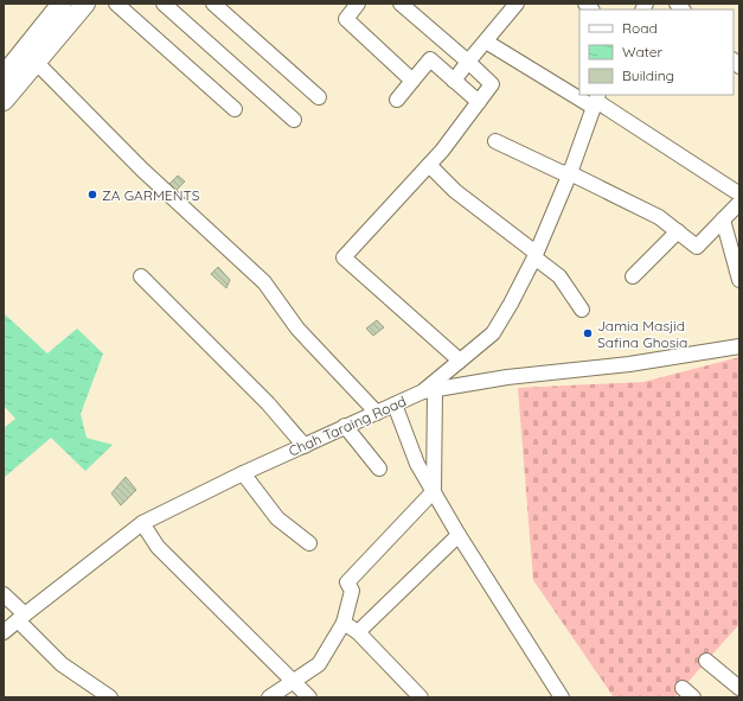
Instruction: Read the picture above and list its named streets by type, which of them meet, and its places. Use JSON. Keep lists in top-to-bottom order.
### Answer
{
  "streets": {
    "street": ["Chah Taraing Road"]
  },
  "places": ["ZA GARMENTS", "Jamia Masjid Safina Ghosia"],
  "legend": ["Road", "Water", "Building"]
}
